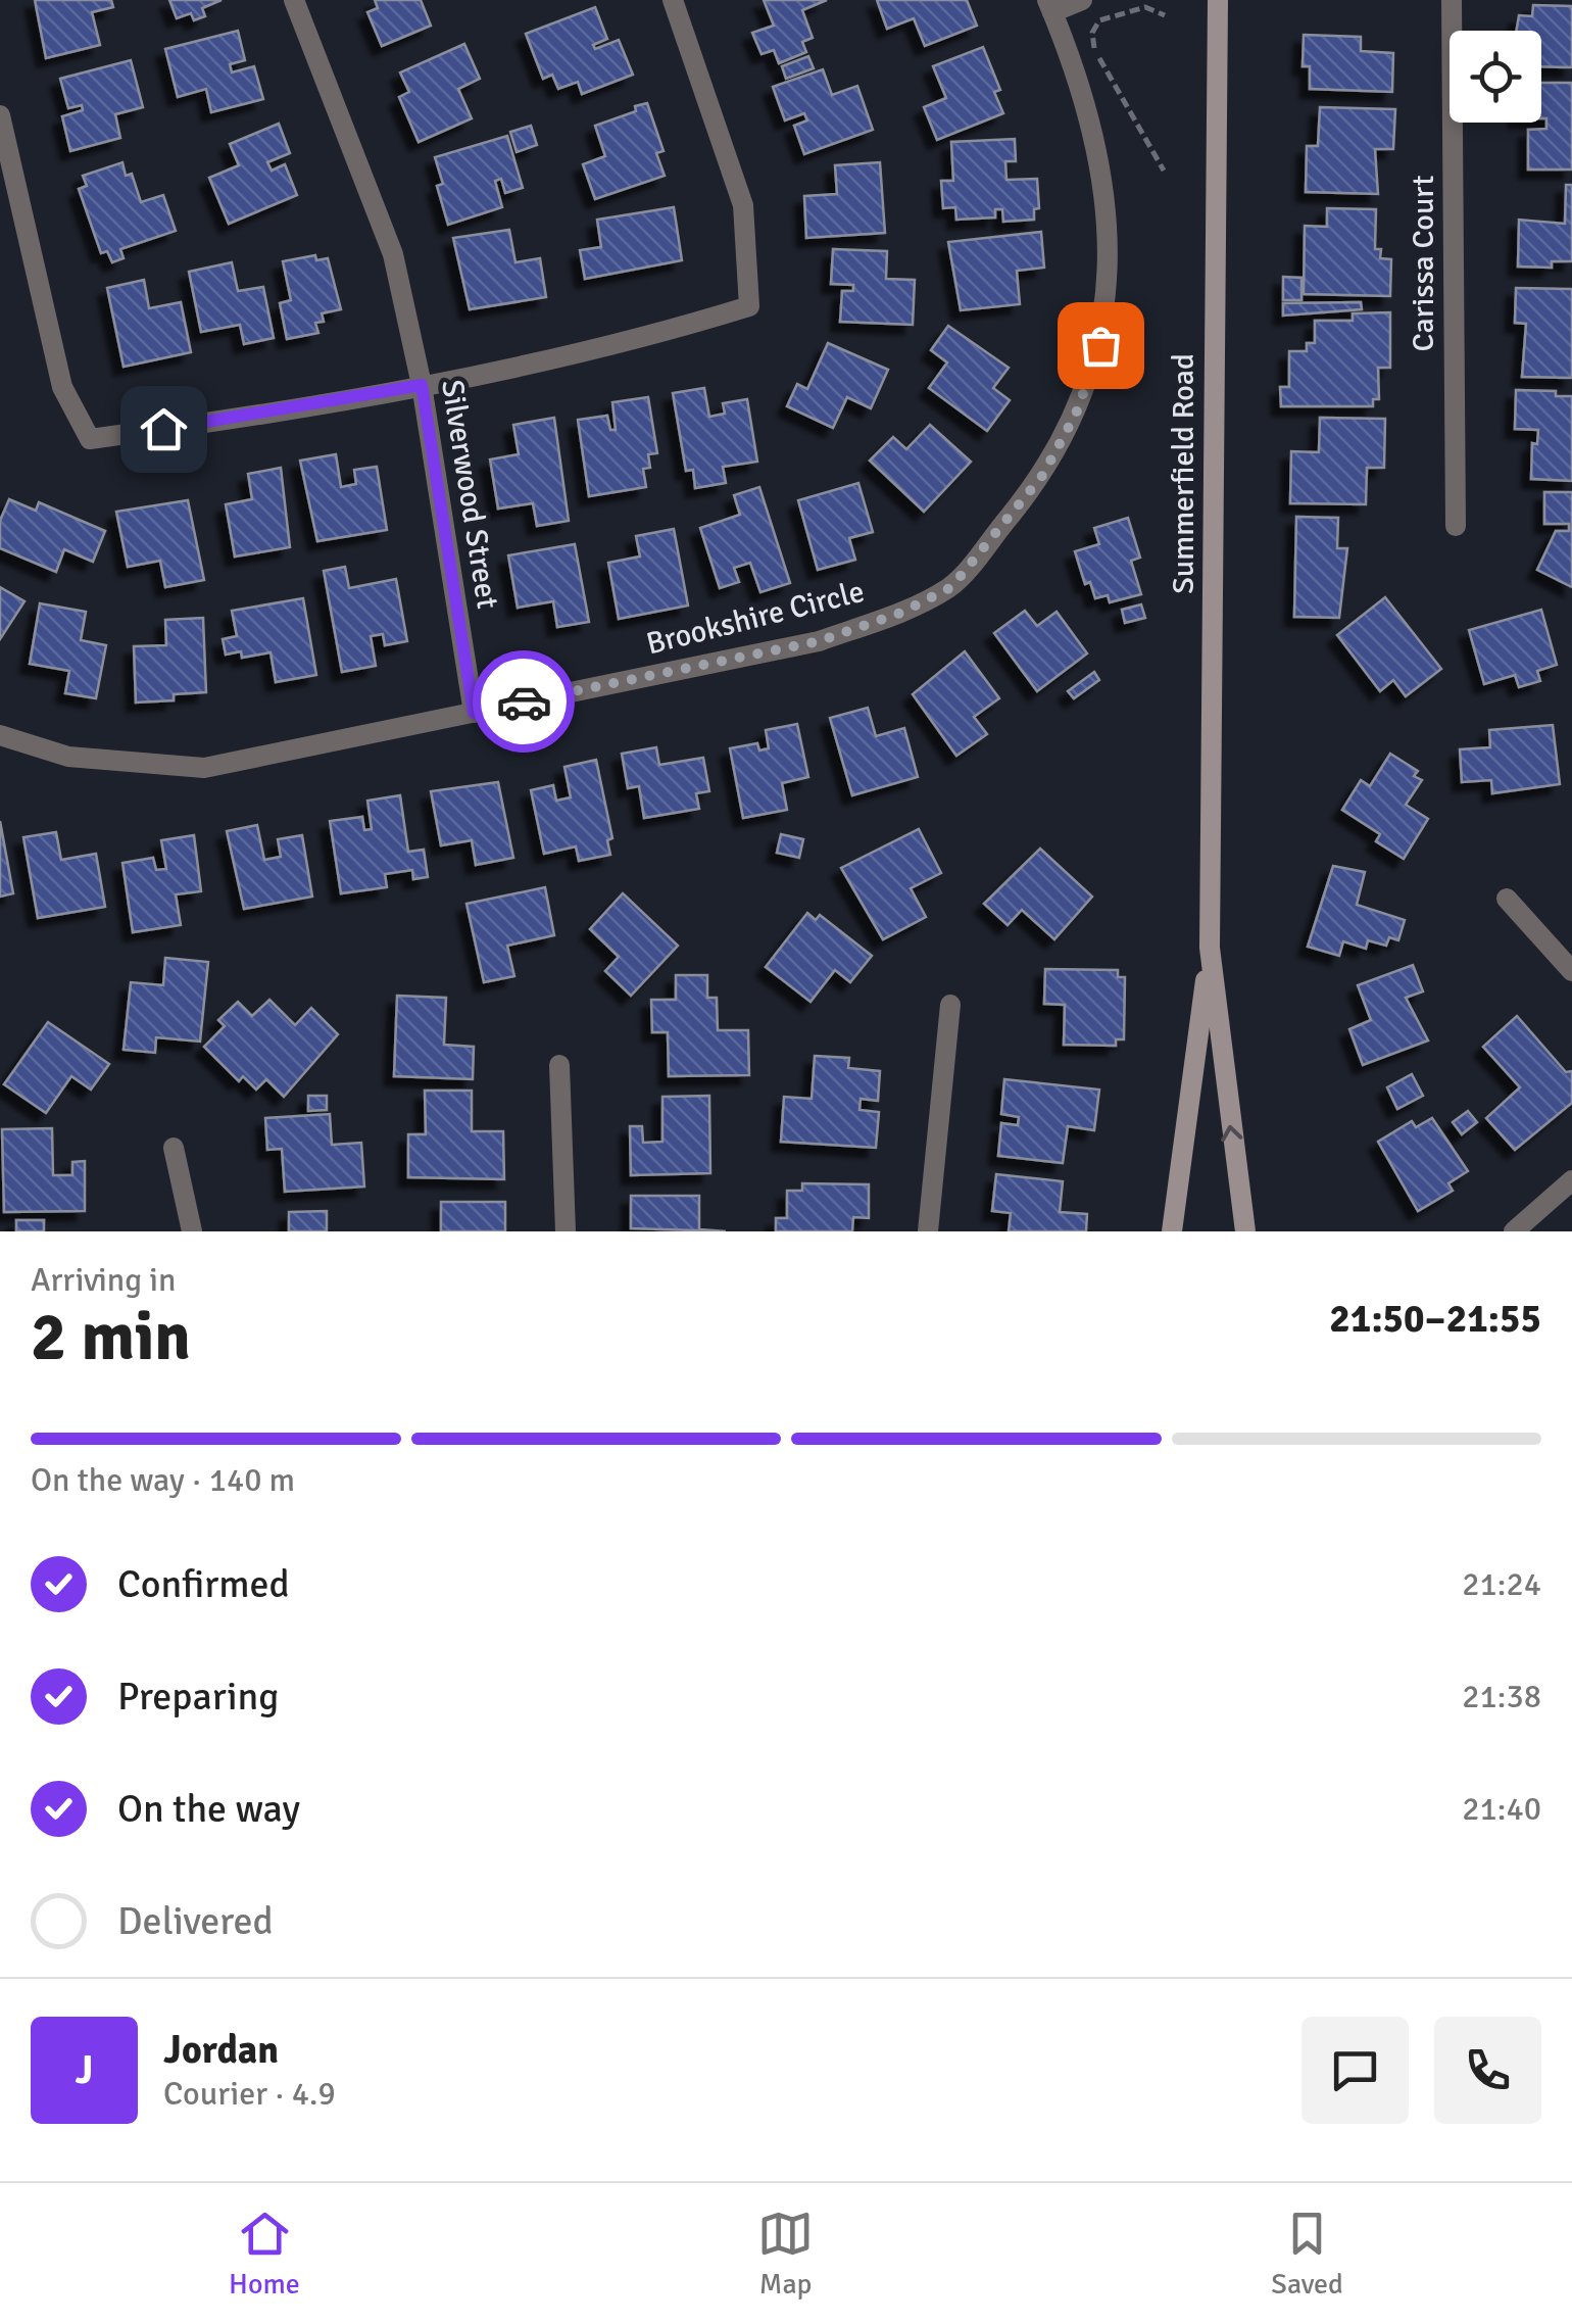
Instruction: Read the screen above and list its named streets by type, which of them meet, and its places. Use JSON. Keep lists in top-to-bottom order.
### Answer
{
  "streets": {
    "street": [
      "Carissa Court",
      "Summerfield Road",
      "Silverwood Street",
      "Brookshire Circle"
    ]
  },
  "crossings": [
    ["Silverwood Street", "Brookshire Circle"]
  ],
  "page": {
    "heading": ["2 min", "Arriving in", "21:50–21:55"],
    "panel": ["Jordan", "Courier · 4.9"],
    "bar": "On the way · 140 m",
    "list": [
      ["Confirmed", "21:24"],
      ["Preparing", "21:38"],
      ["On the way", "21:40"],
      "Delivered"
    ],
    "round": "J",
    "tabs": ["Home", "Map", "Saved"]
  }
}
